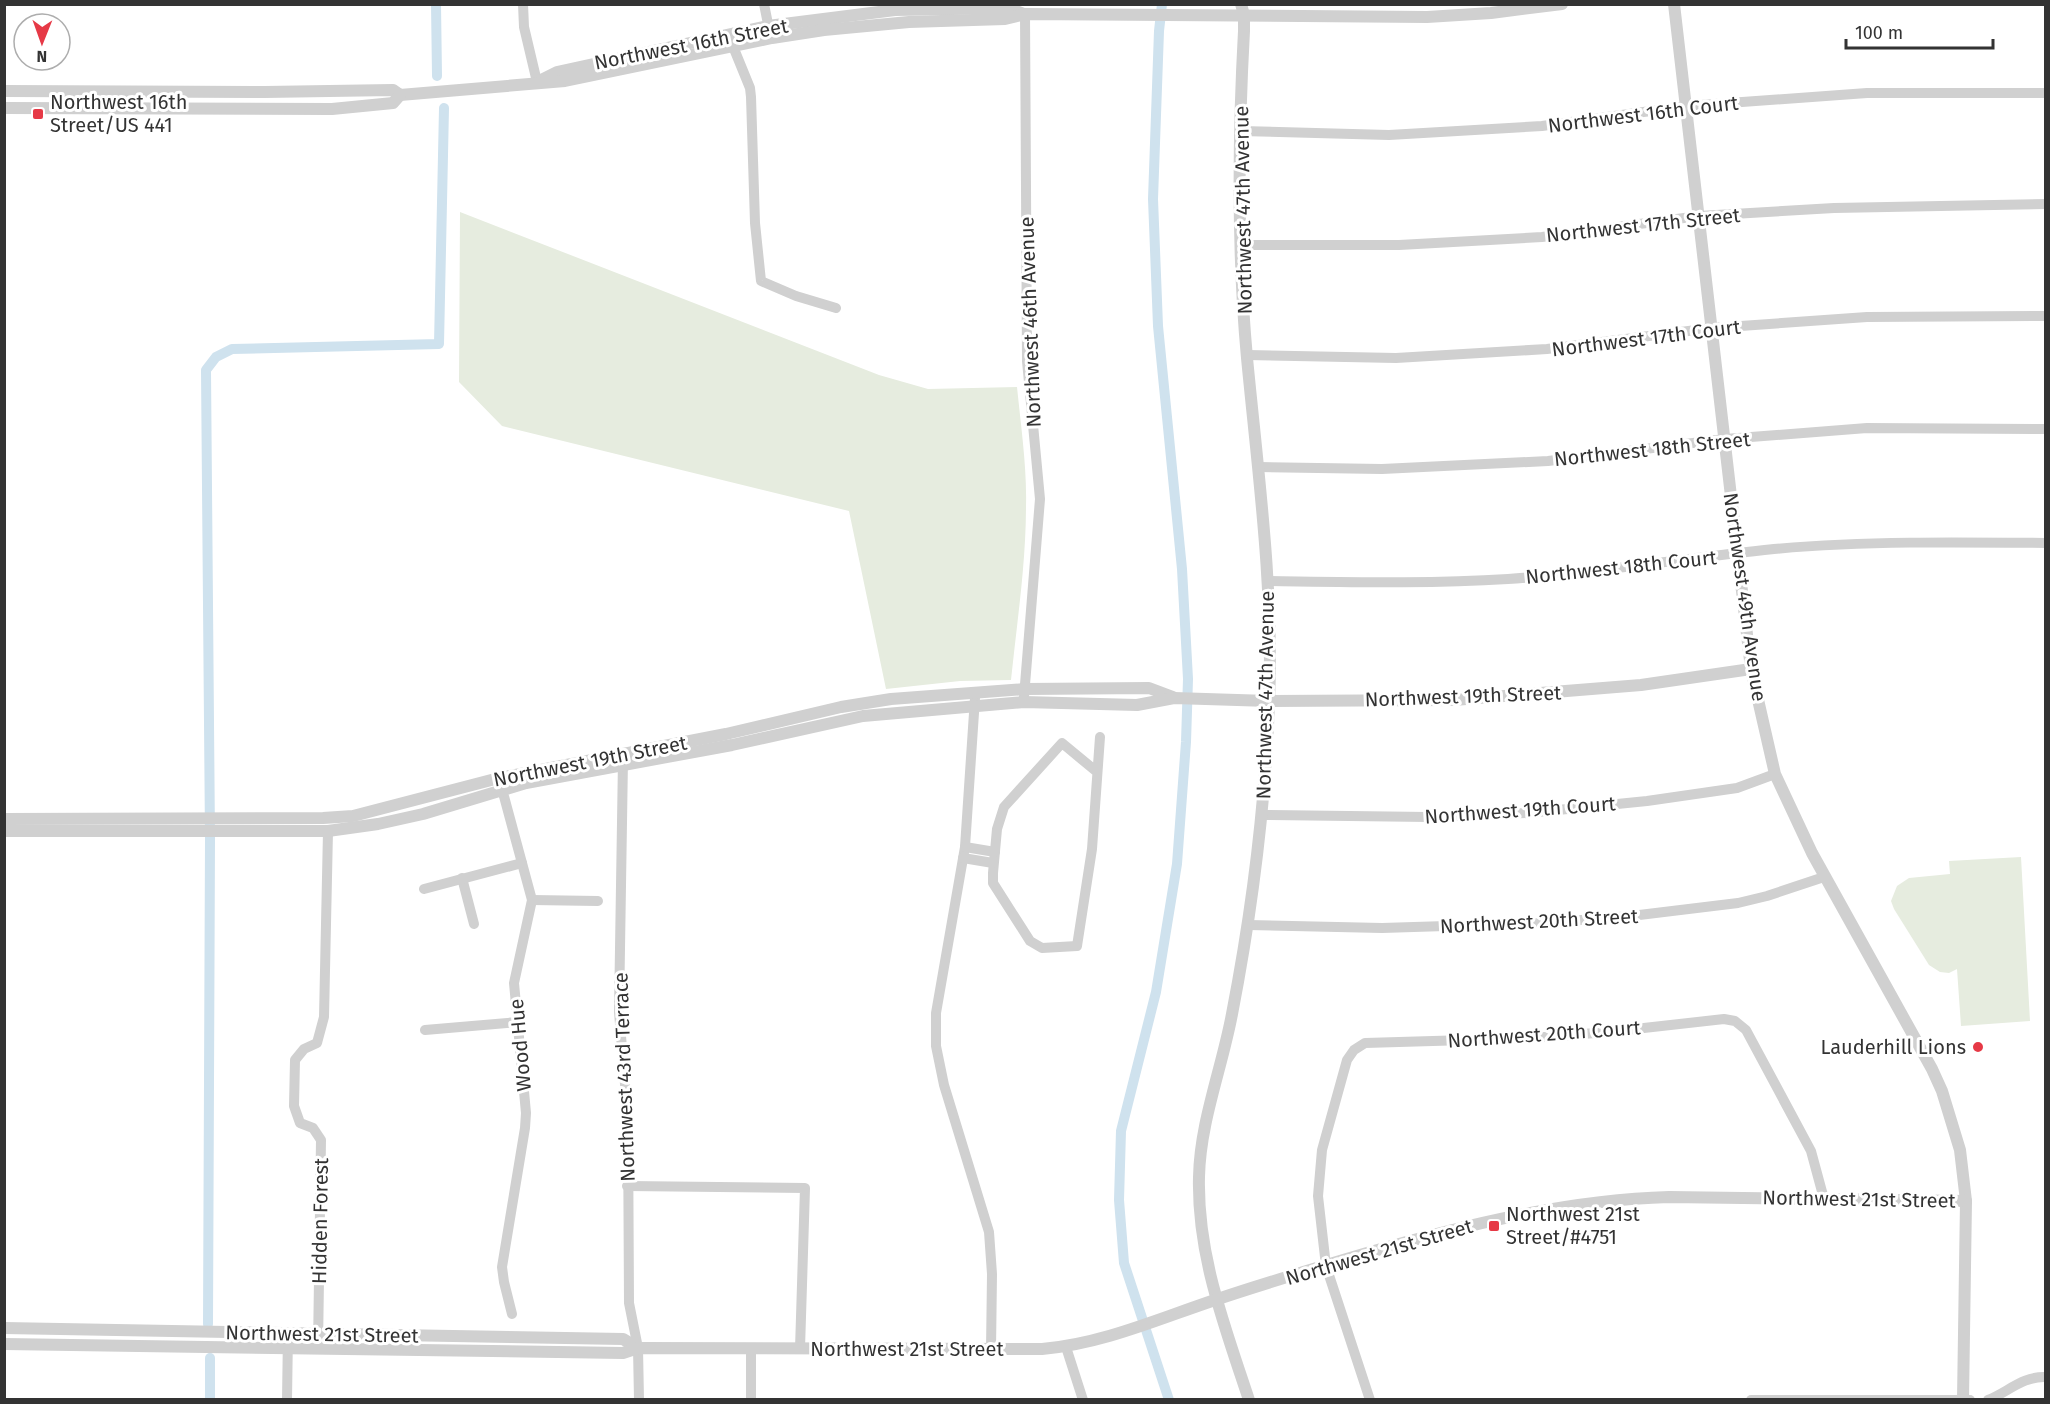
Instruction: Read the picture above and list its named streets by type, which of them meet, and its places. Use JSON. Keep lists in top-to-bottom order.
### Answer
{
  "streets": {
    "street": [
      "Northwest 16th Street",
      "Northwest 16th Court",
      "Northwest 47th Avenue",
      "Northwest 17th Street",
      "Northwest 46th Avenue",
      "Northwest 17th Court",
      "Northwest 18th Street",
      "Northwest 18th Court",
      "Northwest 49th Avenue",
      "Northwest 19th Street",
      "Northwest 19th Court",
      "Northwest 20th Street",
      "Northwest 20th Court",
      "Wood Hue",
      "Northwest 43rd Terrace",
      "Northwest 21st Street",
      "Hidden Forest"
    ]
  },
  "crossings": [
    ["Northwest 16th Street", "Northwest 47th Avenue"],
    ["Northwest 16th Street", "Northwest 46th Avenue"],
    ["Northwest 16th Court", "Northwest 47th Avenue"],
    ["Northwest 16th Court", "Northwest 49th Avenue"],
    ["Northwest 47th Avenue", "Northwest 17th Street"],
    ["Northwest 47th Avenue", "Northwest 17th Court"],
    ["Northwest 47th Avenue", "Northwest 18th Street"],
    ["Northwest 47th Avenue", "Northwest 18th Court"],
    ["Northwest 47th Avenue", "Northwest 19th Street"],
    ["Northwest 47th Avenue", "Northwest 19th Court"],
    ["Northwest 47th Avenue", "Northwest 20th Street"],
    ["Northwest 47th Avenue", "Northwest 21st Street"],
    ["Northwest 17th Street", "Northwest 49th Avenue"],
    ["Northwest 46th Avenue", "Northwest 19th Street"],
    ["Northwest 17th Court", "Northwest 49th Avenue"],
    ["Northwest 18th Street", "Northwest 49th Avenue"],
    ["Northwest 18th Court", "Northwest 49th Avenue"],
    ["Northwest 49th Avenue", "Northwest 19th Street"],
    ["Northwest 49th Avenue", "Northwest 19th Court"],
    ["Northwest 49th Avenue", "Northwest 20th Street"],
    ["Northwest 49th Avenue", "Northwest 21st Street"],
    ["Northwest 19th Street", "Wood Hue"],
    ["Northwest 19th Street", "Northwest 43rd Terrace"],
    ["Northwest 19th Street", "Hidden Forest"],
    ["Northwest 20th Court", "Northwest 21st Street"],
    ["Northwest 43rd Terrace", "Northwest 21st Street"],
    ["Northwest 21st Street", "Hidden Forest"]
  ],
  "places": {
    "transit": ["Northwest 16th Street/US 441", "Northwest 21st Street/#4751"],
    "other": ["Lauderhill Lions"]
  },
  "scale_bar": "100 m",
  "north": "bottom"
}
